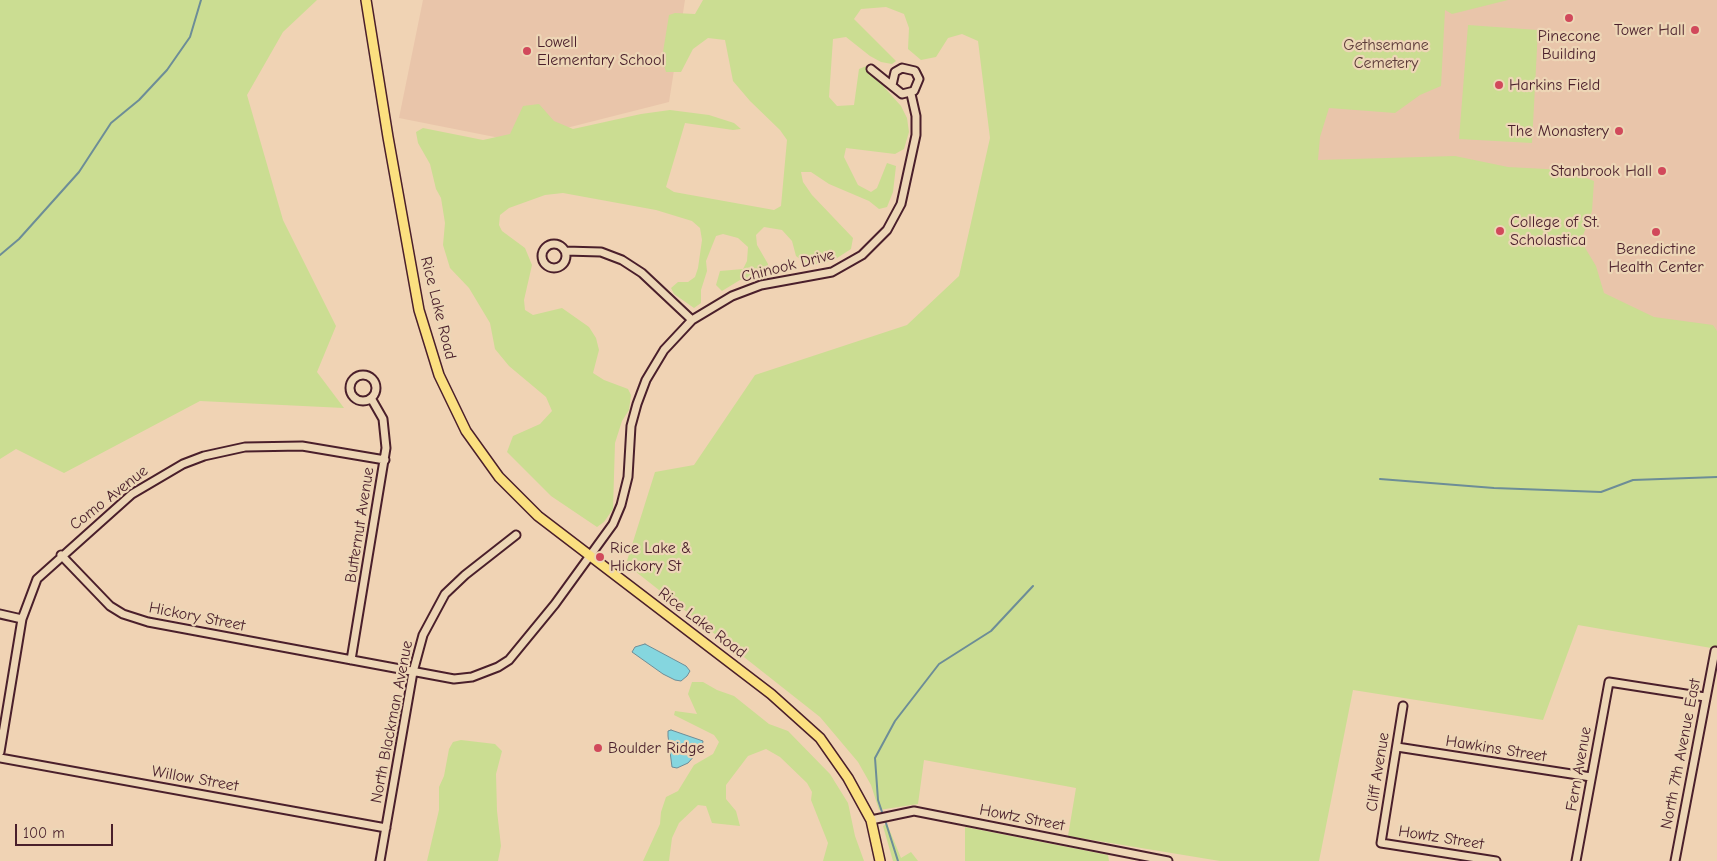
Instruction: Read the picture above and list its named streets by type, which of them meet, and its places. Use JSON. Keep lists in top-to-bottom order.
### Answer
{
  "streets": {
    "main road": ["Rice Lake Road"],
    "street": [
      "Chinook Drive",
      "Como Avenue",
      "Butternut Avenue",
      "Hickory Street",
      "North Blackman Avenue",
      "Hawkins Street",
      "North 7th Avenue East",
      "Fern Avenue",
      "Cliff Avenue",
      "Willow Street",
      "Howtz Street"
    ]
  },
  "crossings": [
    ["Chinook Drive", "Rice Lake Road"],
    ["Rice Lake Road", "Howtz Street"],
    ["Como Avenue", "Butternut Avenue"],
    ["Como Avenue", "Hickory Street"],
    ["Butternut Avenue", "Hickory Street"],
    ["Hickory Street", "North Blackman Avenue"],
    ["North Blackman Avenue", "Willow Street"],
    ["Hawkins Street", "Fern Avenue"],
    ["Hawkins Street", "Cliff Avenue"],
    ["North 7th Avenue East", "Fern Avenue"],
    ["Cliff Avenue", "Howtz Street"]
  ],
  "parks": ["Gethsemane Cemetery"],
  "places": [
    "Pinecone Building",
    "Tower Hall",
    "Lowell Elementary School",
    "Harkins Field",
    "The Monastery",
    "Stanbrook Hall",
    "College of St. Scholastica",
    "Benedictine Health Center",
    "Rice Lake & Hickory St",
    "Boulder Ridge"
  ],
  "scale_bar": "100 m"
}
